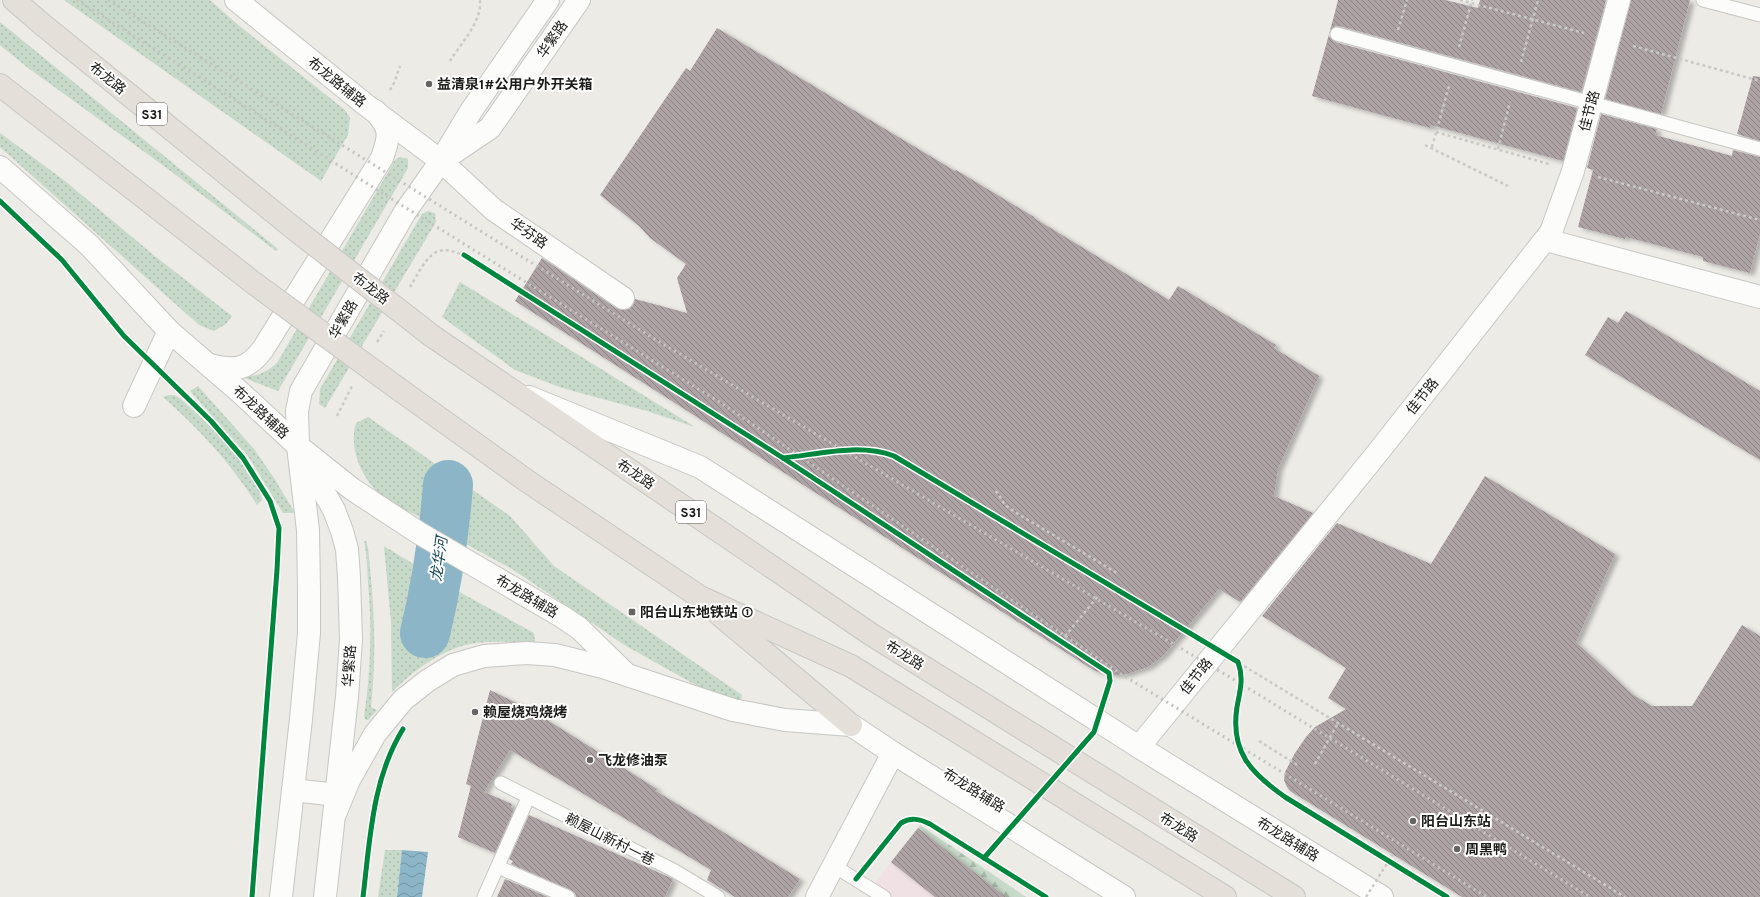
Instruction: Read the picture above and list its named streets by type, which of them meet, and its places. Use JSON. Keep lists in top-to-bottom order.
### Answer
{
  "streets": {
    "main road": [
      "华繁路",
      "布龙路",
      "布龙路辅路",
      "佳节路",
      "S31",
      "华芬路"
    ],
    "lane": ["赖屋山新村一巷"]
  },
  "crossings": [
    ["华繁路", "布龙路辅路"],
    ["华繁路", "华芬路"],
    ["布龙路", "布龙路辅路"],
    ["布龙路辅路", "佳节路"],
    ["布龙路辅路", "华芬路"]
  ],
  "water": ["龙华河"],
  "places": {
    "other": [
      "益清泉1#公用户外开关箱",
      "赖屋烧鸡烧烤",
      "飞龙修油泵",
      "阳台山东站",
      "周黑鸭"
    ],
    "transit": ["阳台山东地铁站 ①"]
  }
}
